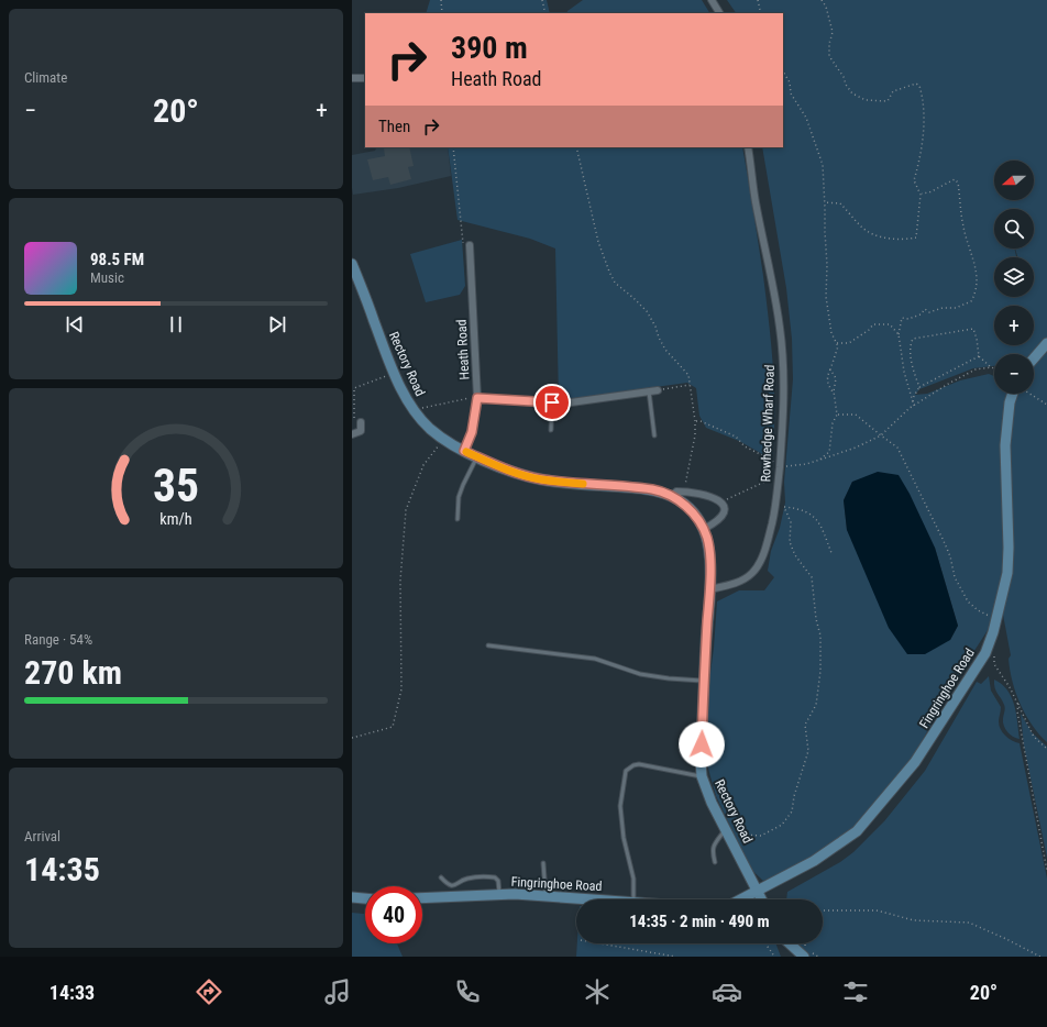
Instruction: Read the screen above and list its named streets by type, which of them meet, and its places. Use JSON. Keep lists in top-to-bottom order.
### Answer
{
  "streets": {
    "street": [
      "Heath Road",
      "Rectory Road",
      "Rowhedge Wharf Road",
      "Fingringhoe Road"
    ]
  },
  "crossings": [
    ["Heath Road", "Rectory Road"],
    ["Rectory Road", "Rowhedge Wharf Road"],
    ["Rectory Road", "Fingringhoe Road"]
  ],
  "north": "left",
  "page": {
    "tile": [
      "Climate",
      ["Range · 54%", "270 km"],
      ["Arrival", "14:35"]
    ],
    "turn": ["390 m", "Heath Road"],
    "heat": ["−", "20°", "+"],
    "then": "Then",
    "map_buttons": ["+", "−"],
    "song": ["98.5 FM", "Music"],
    "limit": "40",
    "trip": "14:35 · 2 min · 490 m",
    "tabs": ["14:33", "20°"],
    "gauge": ["35", "km/h"]
  }
}
